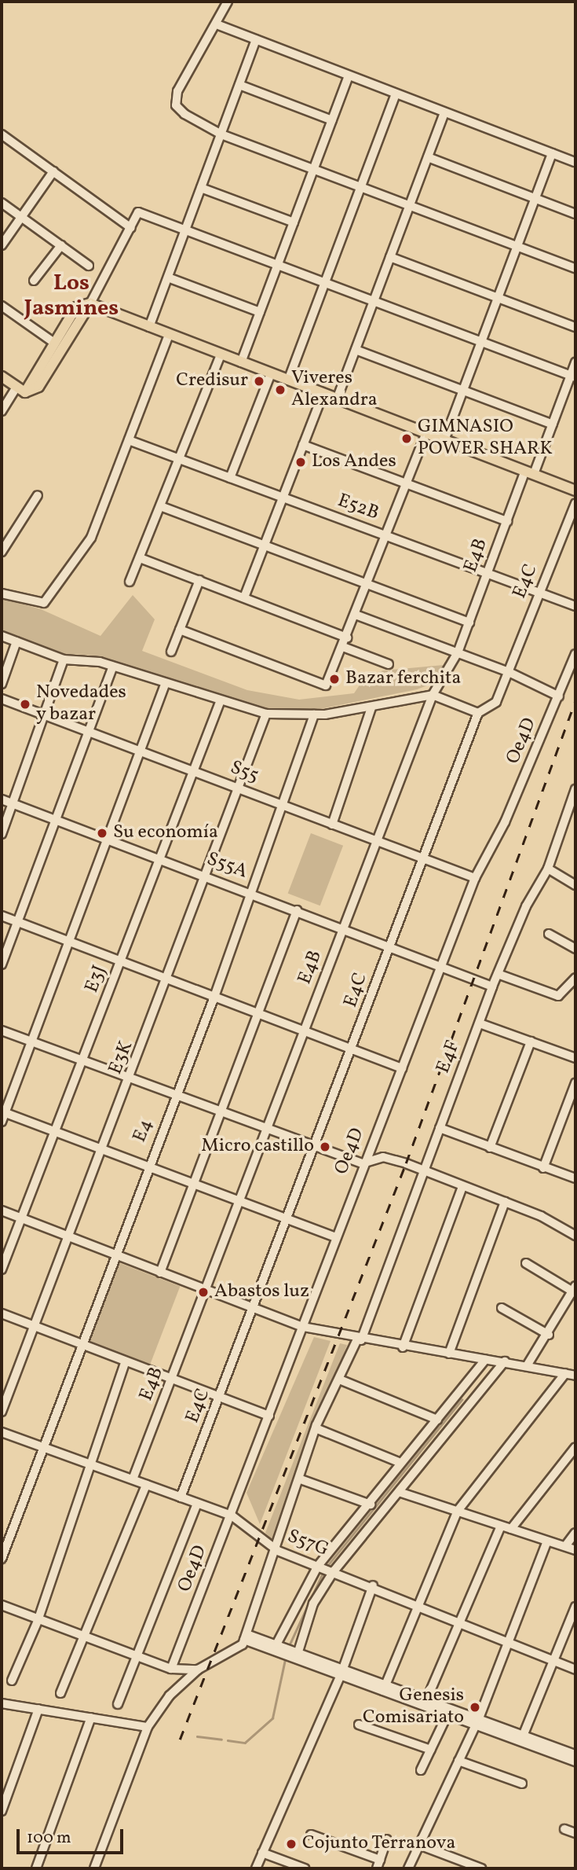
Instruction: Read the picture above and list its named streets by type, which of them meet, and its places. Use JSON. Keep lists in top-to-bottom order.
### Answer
{
  "streets": {
    "street": [
      "E52B",
      "E4B",
      "E4C",
      "Oe4D",
      "S55",
      "S55A",
      "E3J",
      "E4F",
      "E3K",
      "E4",
      "S57G"
    ]
  },
  "crossings": [
    ["E52B", "E4B"],
    ["E52B", "E4C"],
    ["E4B", "S55"],
    ["E4B", "S55A"],
    ["E4B", "S57G"],
    ["E4C", "S55"],
    ["E4C", "S55A"],
    ["E4C", "S57G"],
    ["Oe4D", "S55"],
    ["Oe4D", "S55A"],
    ["Oe4D", "S57G"],
    ["S55", "E3J"],
    ["S55", "E3K"],
    ["S55", "E4"],
    ["S55A", "E3J"],
    ["S55A", "E4F"],
    ["S55A", "E3K"],
    ["S55A", "E4"],
    ["E4F", "S57G"],
    ["E4", "S57G"]
  ],
  "districts": ["Los Jasmines"],
  "places": [
    "Credisur",
    "Viveres Alexandra",
    "GIMNASIO POWER SHARK",
    "Los Andes",
    "Bazar ferchita",
    "Novedades y bazar",
    "Su economía",
    "Micro castillo",
    "Abastos luz",
    "Genesis Comisariato",
    "Cojunto Terranova"
  ],
  "scale_bar": "100 m"
}
